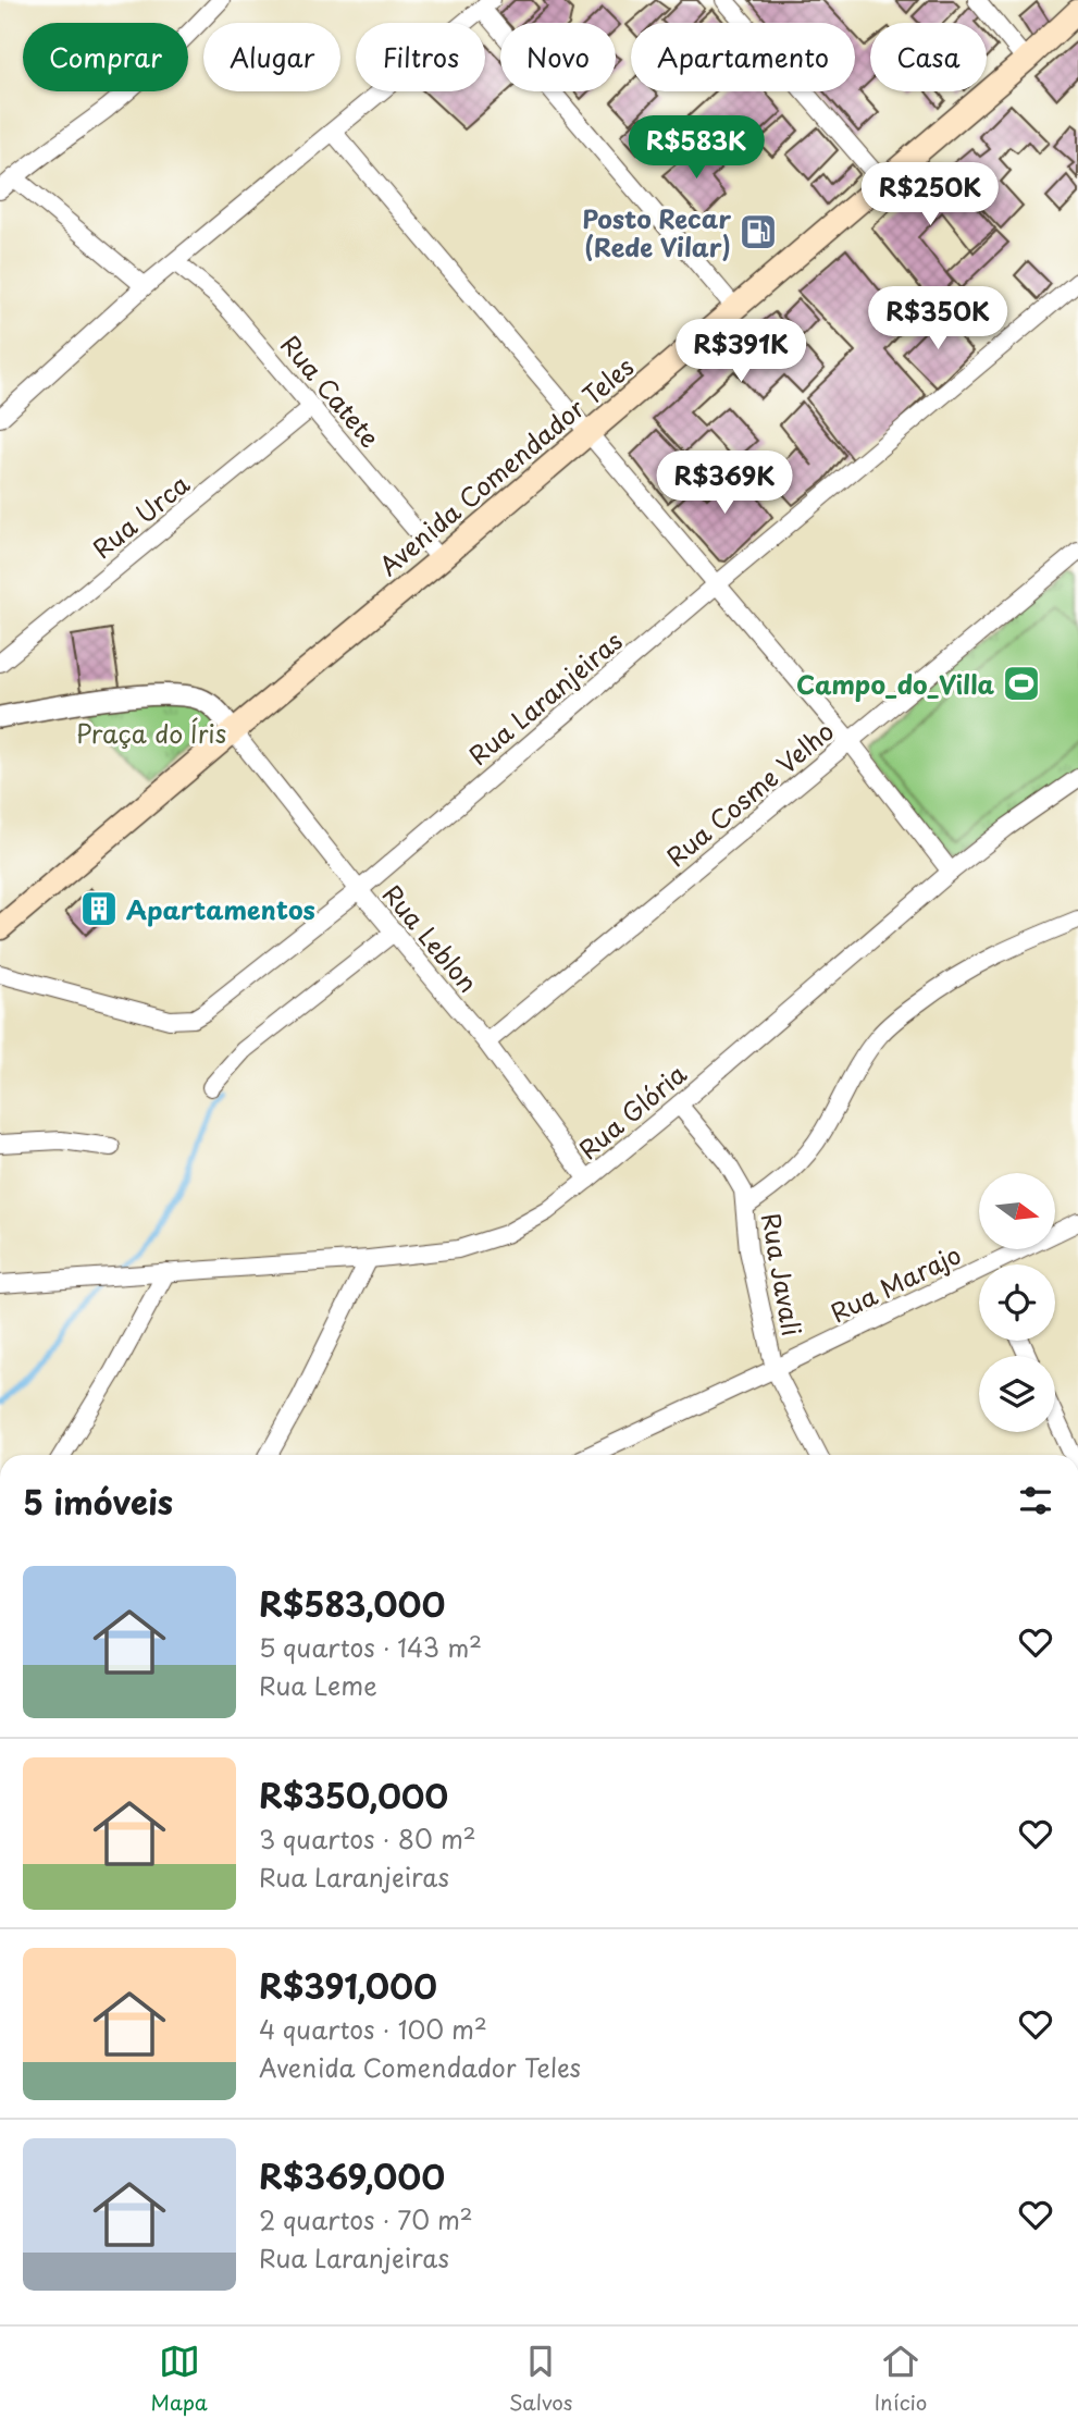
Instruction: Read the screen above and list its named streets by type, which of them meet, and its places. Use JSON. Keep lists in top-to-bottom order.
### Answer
{
  "streets": {
    "main road": ["Avenida Comendador Teles"],
    "street": [
      "Rua Catete",
      "Rua Urca",
      "Rua Laranjeiras",
      "Rua Cosme Velho",
      "Rua Leblon",
      "Rua Glória",
      "Rua Javali",
      "Rua Marajo"
    ]
  },
  "crossings": [
    ["Rua Catete", "Avenida Comendador Teles"],
    ["Rua Catete", "Rua Urca"],
    ["Avenida Comendador Teles", "Rua Leblon"],
    ["Rua Laranjeiras", "Rua Leblon"],
    ["Rua Cosme Velho", "Rua Leblon"],
    ["Rua Leblon", "Rua Glória"],
    ["Rua Glória", "Rua Javali"],
    ["Rua Javali", "Rua Marajo"]
  ],
  "parks": ["Praça do Íris"],
  "places": {
    "fuel station": ["Posto Recar (Rede Vilar)"],
    "sports": ["Campo_do_Villa"],
    "building": ["Apartamentos"]
  },
  "north": "right",
  "page": {
    "chip": [
      "Comprar",
      "Alugar",
      "Filtros",
      "Novo",
      "Apartamento",
      "Casa"
    ],
    "price": [
      "R$583K",
      "R$250K",
      "R$350K",
      "R$391K",
      "R$369K"
    ],
    "heading": "5 imóveis",
    "list": [
      {
        "name": "R$583,000",
        "note": "5 quartos · 143 m² · Rua Leme"
      },
      {
        "name": "R$350,000",
        "note": "3 quartos · 80 m² · Rua Laranjeiras"
      },
      {
        "name": "R$391,000",
        "note": "4 quartos · 100 m² · Avenida Comendador Teles"
      },
      {
        "name": "R$369,000",
        "note": "2 quartos · 70 m² · Rua Laranjeiras"
      }
    ],
    "tabs": ["Mapa", "Salvos", "Início"]
  }
}
